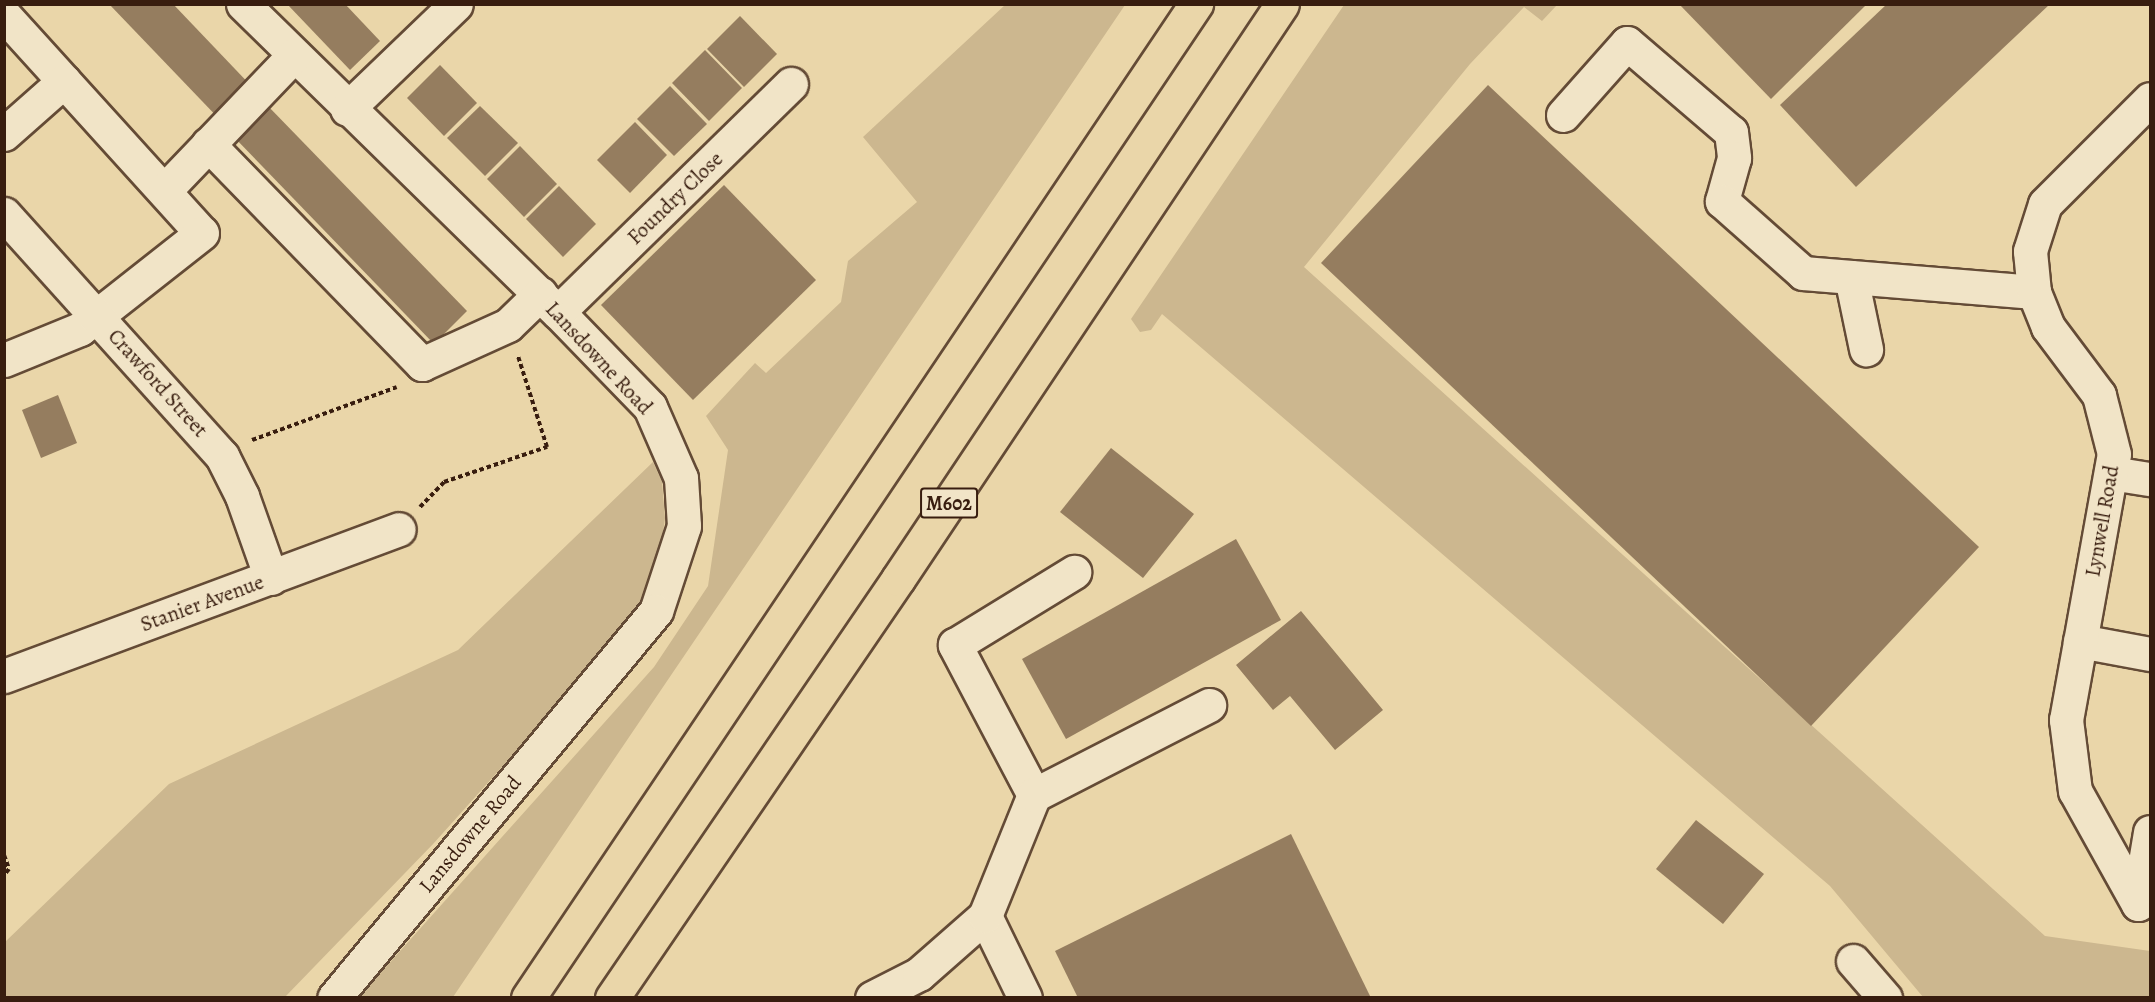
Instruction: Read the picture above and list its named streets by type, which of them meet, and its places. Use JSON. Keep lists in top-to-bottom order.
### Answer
{
  "streets": {
    "highway": ["M602"],
    "street": [
      "Foundry Close",
      "Lansdowne Road",
      "Crawford Street",
      "Lynwell Road",
      "Stanier Avenue"
    ]
  },
  "crossings": [
    ["Foundry Close", "Lansdowne Road"],
    ["Crawford Street", "Stanier Avenue"]
  ]
}
